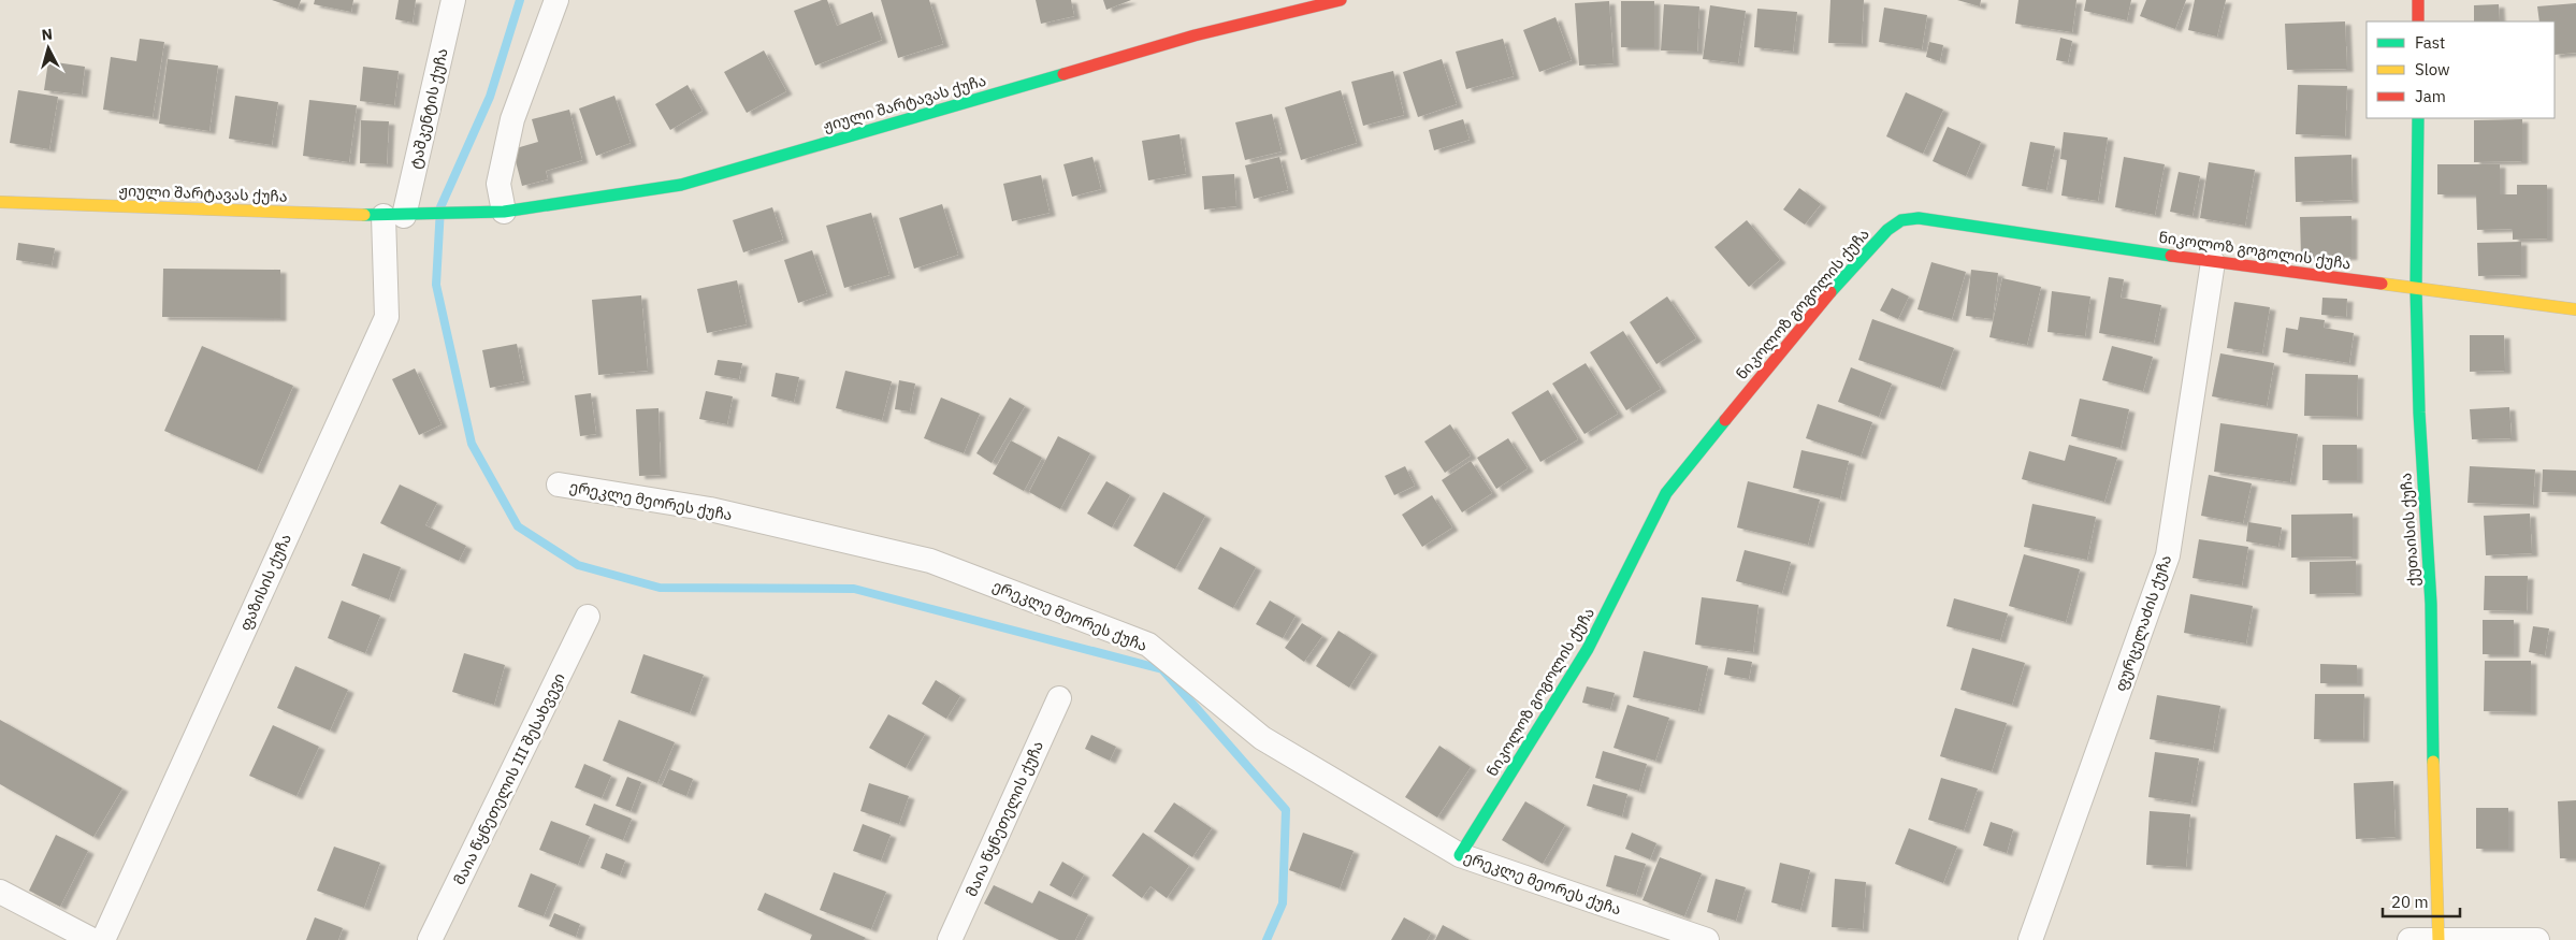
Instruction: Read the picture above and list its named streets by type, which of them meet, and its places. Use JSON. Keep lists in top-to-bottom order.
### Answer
{
  "streets": {
    "street": [
      "ჟიული შარტავას ქუჩა",
      "ტაშკენტის ქუჩა",
      "ნიკოლოზ გოგოლის ქუჩა",
      "ერეკლე მეორეს ქუჩა",
      "ქუთაისის ქუჩა",
      "ფაზისის ქუჩა",
      "ფურცელაძის ქუჩა",
      "მაია წყნეთელის III შესახვევი",
      "მაია წყნეთელის ქუჩა"
    ]
  },
  "crossings": [
    ["ჟიული შარტავას ქუჩა", "ტაშკენტის ქუჩა"],
    ["ჟიული შარტავას ქუჩა", "ფაზისის ქუჩა"],
    ["ტაშკენტის ქუჩა", "ფაზისის ქუჩა"],
    ["ნიკოლოზ გოგოლის ქუჩა", "ერეკლე მეორეს ქუჩა"],
    ["ნიკოლოზ გოგოლის ქუჩა", "ქუთაისის ქუჩა"],
    ["ნიკოლოზ გოგოლის ქუჩა", "ფურცელაძის ქუჩა"]
  ],
  "legend": ["Fast", "Slow", "Jam"],
  "scale_bar": "20 m",
  "north": "top"
}
